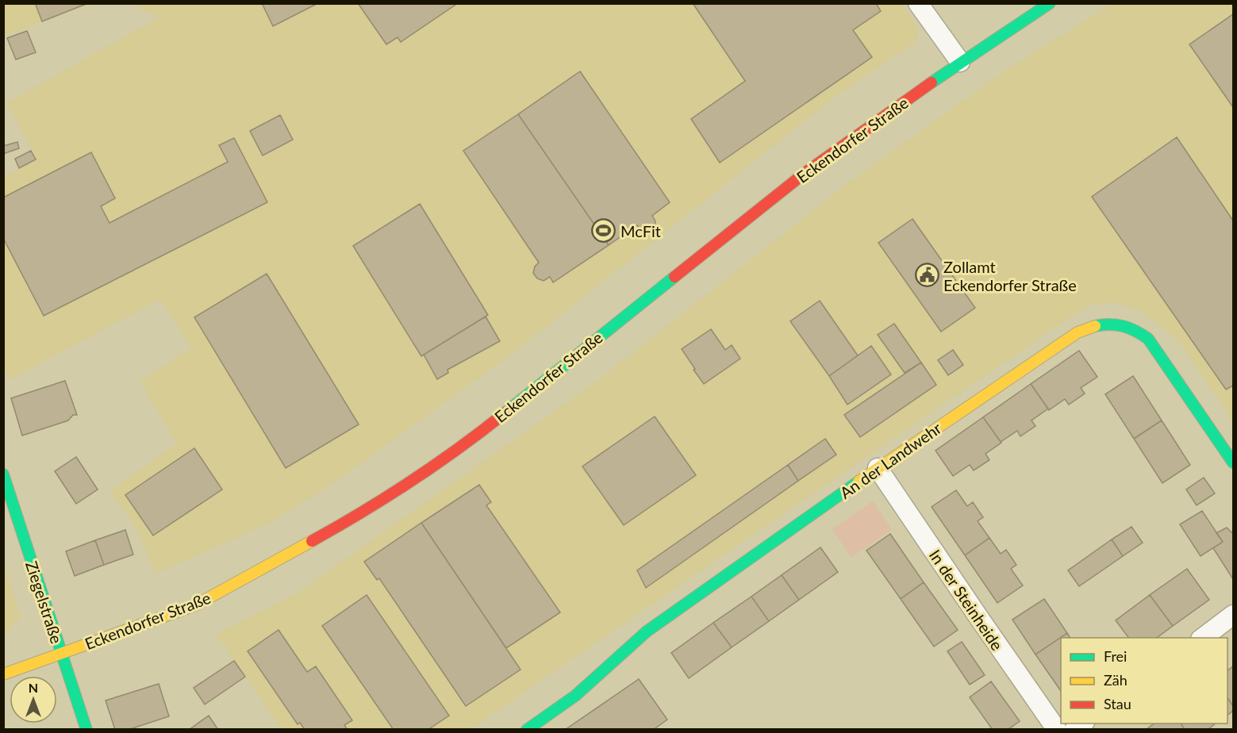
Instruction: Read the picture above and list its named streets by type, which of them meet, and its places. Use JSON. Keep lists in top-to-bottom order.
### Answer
{
  "streets": {
    "street": [
      "Eckendorfer Straße",
      "An der Landwehr",
      "In der Steinheide",
      "Ziegelstraße"
    ]
  },
  "crossings": [
    ["Eckendorfer Straße", "Ziegelstraße"],
    ["An der Landwehr", "In der Steinheide"]
  ],
  "places": {
    "sports": ["McFit"],
    "public building": ["Zollamt Eckendorfer Straße"]
  },
  "legend": ["Frei", "Zäh", "Stau"],
  "north": "top"
}
